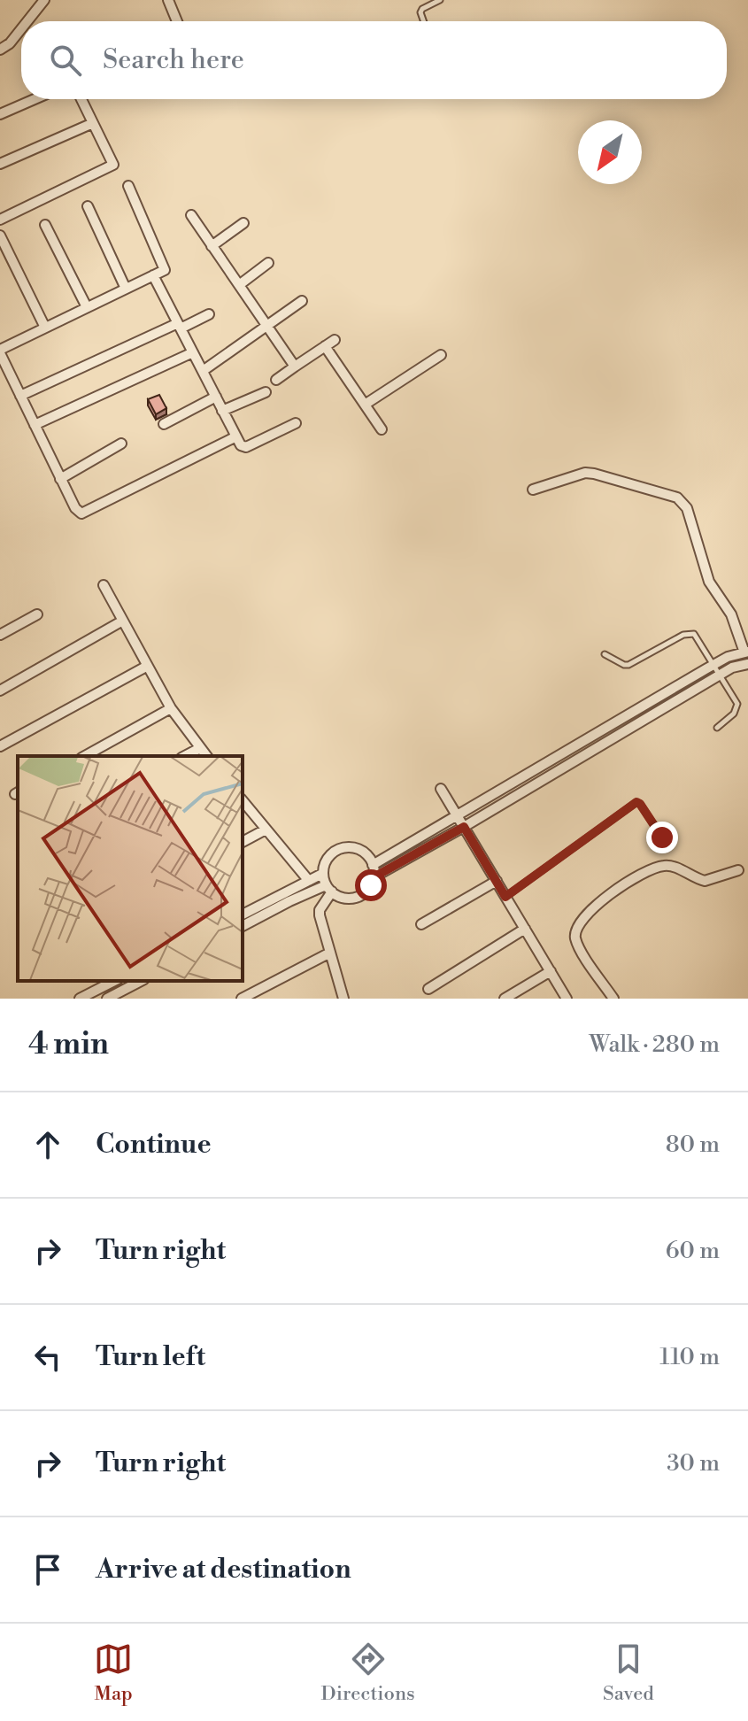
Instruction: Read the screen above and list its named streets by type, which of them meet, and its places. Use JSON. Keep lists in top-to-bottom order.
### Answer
{
  "north": "bottom left",
  "page": {
    "search": "Search here",
    "heading": ["4 min", "Walk · 280 m"],
    "list": [
      ["Continue", "80 m"],
      ["Turn right", "60 m"],
      ["Turn left", "110 m"],
      ["Turn right", "30 m"],
      "Arrive at destination"
    ],
    "nav": ["Map", "Directions", "Saved"]
  }
}
